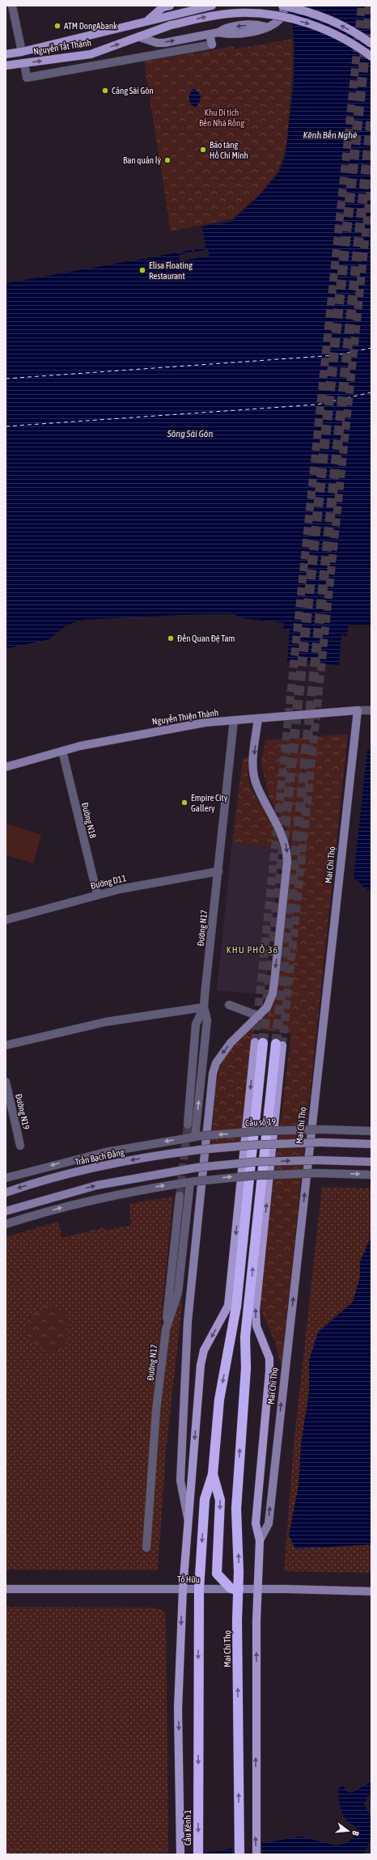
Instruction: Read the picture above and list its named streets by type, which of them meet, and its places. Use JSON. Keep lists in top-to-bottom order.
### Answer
{
  "streets": {
    "highway": ["Mai Chí Thọ", "Cầu Kênh 1"],
    "main road": ["Nguyễn Tất Thành"],
    "street": [
      "Nguyễn Thiện Thành",
      "Đường N18",
      "Đường D11",
      "Đường N17",
      "Đường N19",
      "Cầu số 19",
      "Trần Bạch Đằng",
      "Tố Hữu"
    ]
  },
  "crossings": [
    ["Nguyễn Thiện Thành", "Đường N18"],
    ["Nguyễn Thiện Thành", "Mai Chí Thọ"],
    ["Nguyễn Thiện Thành", "Đường N17"],
    ["Đường N18", "Đường D11"],
    ["Mai Chí Thọ", "Tố Hữu"],
    ["Đường D11", "Đường N17"],
    ["Đường N17", "Cầu số 19"],
    ["Tố Hữu", "Cầu Kênh 1"]
  ],
  "one_way": ["Cầu Kênh 1"],
  "districts": ["KHU PHỐ 36"],
  "water": ["Kênh Bến Nghé", "Sông Sài Gòn"],
  "parks": ["Khu Di tích Bến Nhà Rồng"],
  "places": [
    "ATM DongAbank",
    "Cảng Sài Gòn",
    "Bảo tàng Hồ Chí Minh",
    "Ban quản lý",
    "Elisa Floating Restaurant",
    "Đền Quan Đệ Tam",
    "Empire City Gallery"
  ],
  "north": "right"
}
